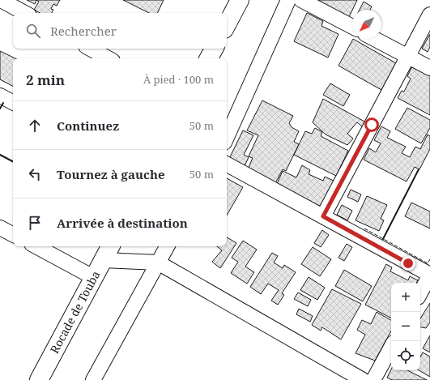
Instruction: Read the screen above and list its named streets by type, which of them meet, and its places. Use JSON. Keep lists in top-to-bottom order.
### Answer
{
  "streets": {
    "main road": ["Rocade de Touba"]
  },
  "north": "bottom left",
  "page": {
    "search": "Rechercher",
    "heading": ["2 min", "À pied · 100 m"],
    "list": [
      ["Continuez", "50 m"],
      ["Tournez à gauche", "50 m"],
      "Arrivée à destination"
    ],
    "map_buttons": ["+", "−"]
  }
}
